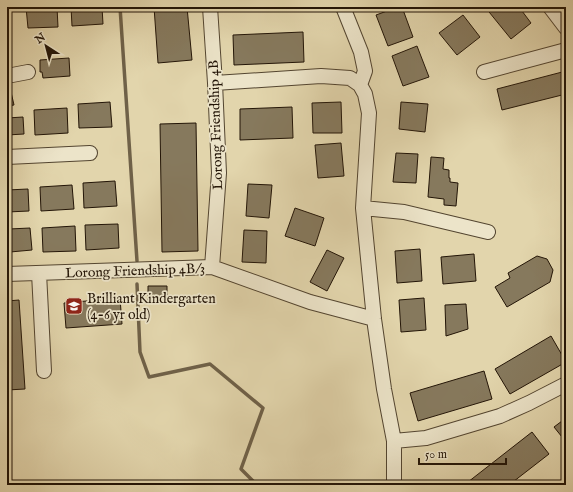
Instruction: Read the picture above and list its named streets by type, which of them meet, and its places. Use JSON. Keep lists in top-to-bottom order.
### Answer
{
  "streets": {
    "street": ["Lorong Friendship 4B", "Lorong Friendship 4B/3"]
  },
  "crossings": [
    ["Lorong Friendship 4B", "Lorong Friendship 4B/3"]
  ],
  "places": {
    "school or university": ["Brilliant Kindergarten (4-6 yr old)"]
  },
  "scale_bar": "50 m",
  "north": "top left"
}
